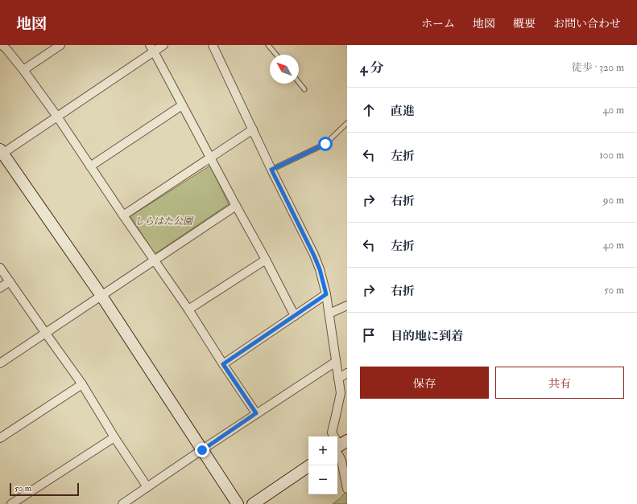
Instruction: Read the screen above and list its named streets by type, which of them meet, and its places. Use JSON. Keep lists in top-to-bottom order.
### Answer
{
  "parks": ["しらはた公園"],
  "scale_bar": "50 m",
  "north": "top left",
  "page": {
    "header": "地図",
    "nav": [
      "ホーム",
      "地図",
      "概要",
      "お問い合わせ"
    ],
    "heading": ["4 分", "徒歩 · 320 m"],
    "list": [
      ["直進", "40 m"],
      ["左折", "100 m"],
      ["右折", "90 m"],
      ["左折", "40 m"],
      ["右折", "50 m"],
      "目的地に到着"
    ],
    "buttons": ["保存", "共有"],
    "map_buttons": ["+", "−"],
    "scale": "50 m"
  }
}
